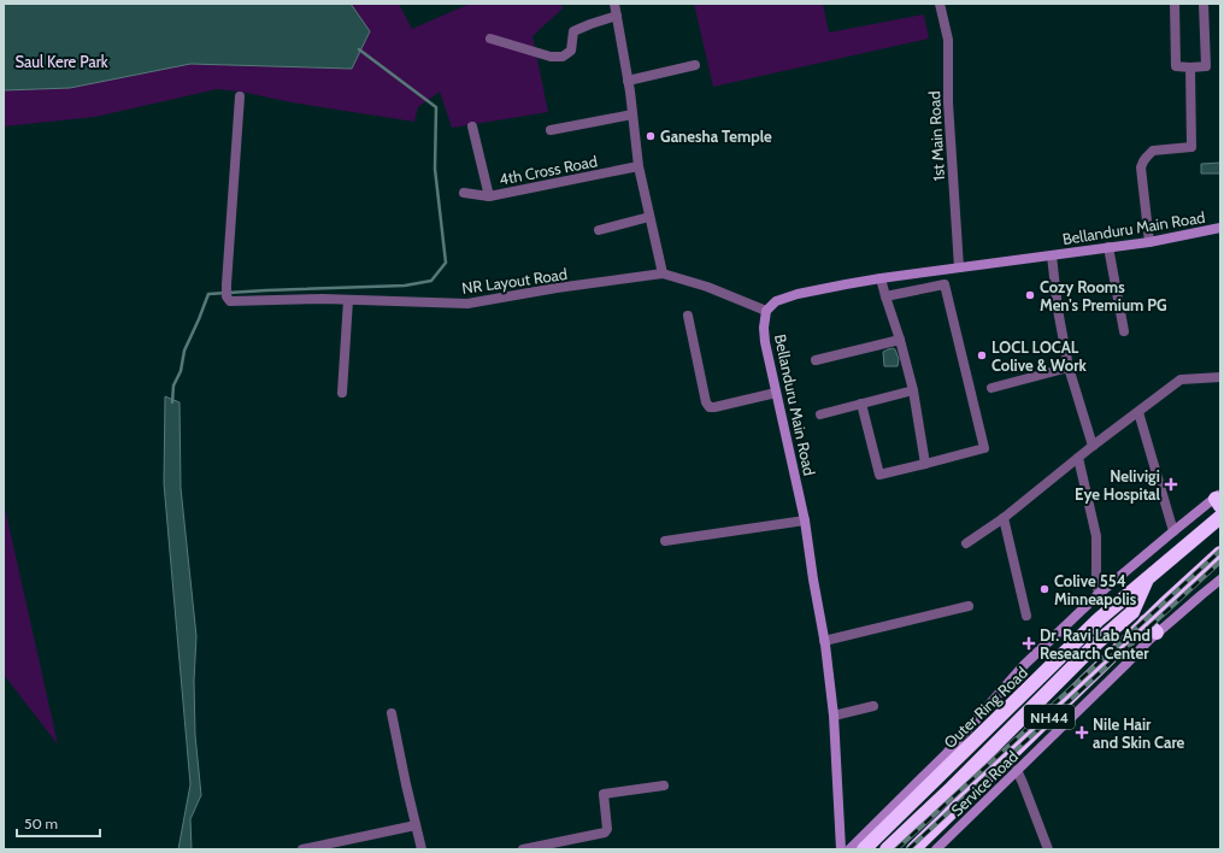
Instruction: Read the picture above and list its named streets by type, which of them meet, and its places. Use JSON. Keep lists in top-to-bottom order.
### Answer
{
  "streets": {
    "highway": ["Outer Ring Road", "NH44"],
    "street": [
      "1st Main Road",
      "4th Cross Road",
      "Bellanduru Main Road",
      "NR Layout Road",
      "Service Road"
    ]
  },
  "crossings": [
    ["1st Main Road", "Bellanduru Main Road"],
    ["Bellanduru Main Road", "NR Layout Road"]
  ],
  "parks": ["Saul Kere Park"],
  "places": {
    "other": [
      "Ganesha Temple",
      "Cozy Rooms Men's Premium PG",
      "LOCL LOCAL Colive & Work",
      "Colive 554 Minneapolis"
    ],
    "health": ["Nelivigi Eye Hospital", "Dr. Ravi Lab And Research Center", "Nile Hair and Skin Care"]
  },
  "scale_bar": "50 m"
}
